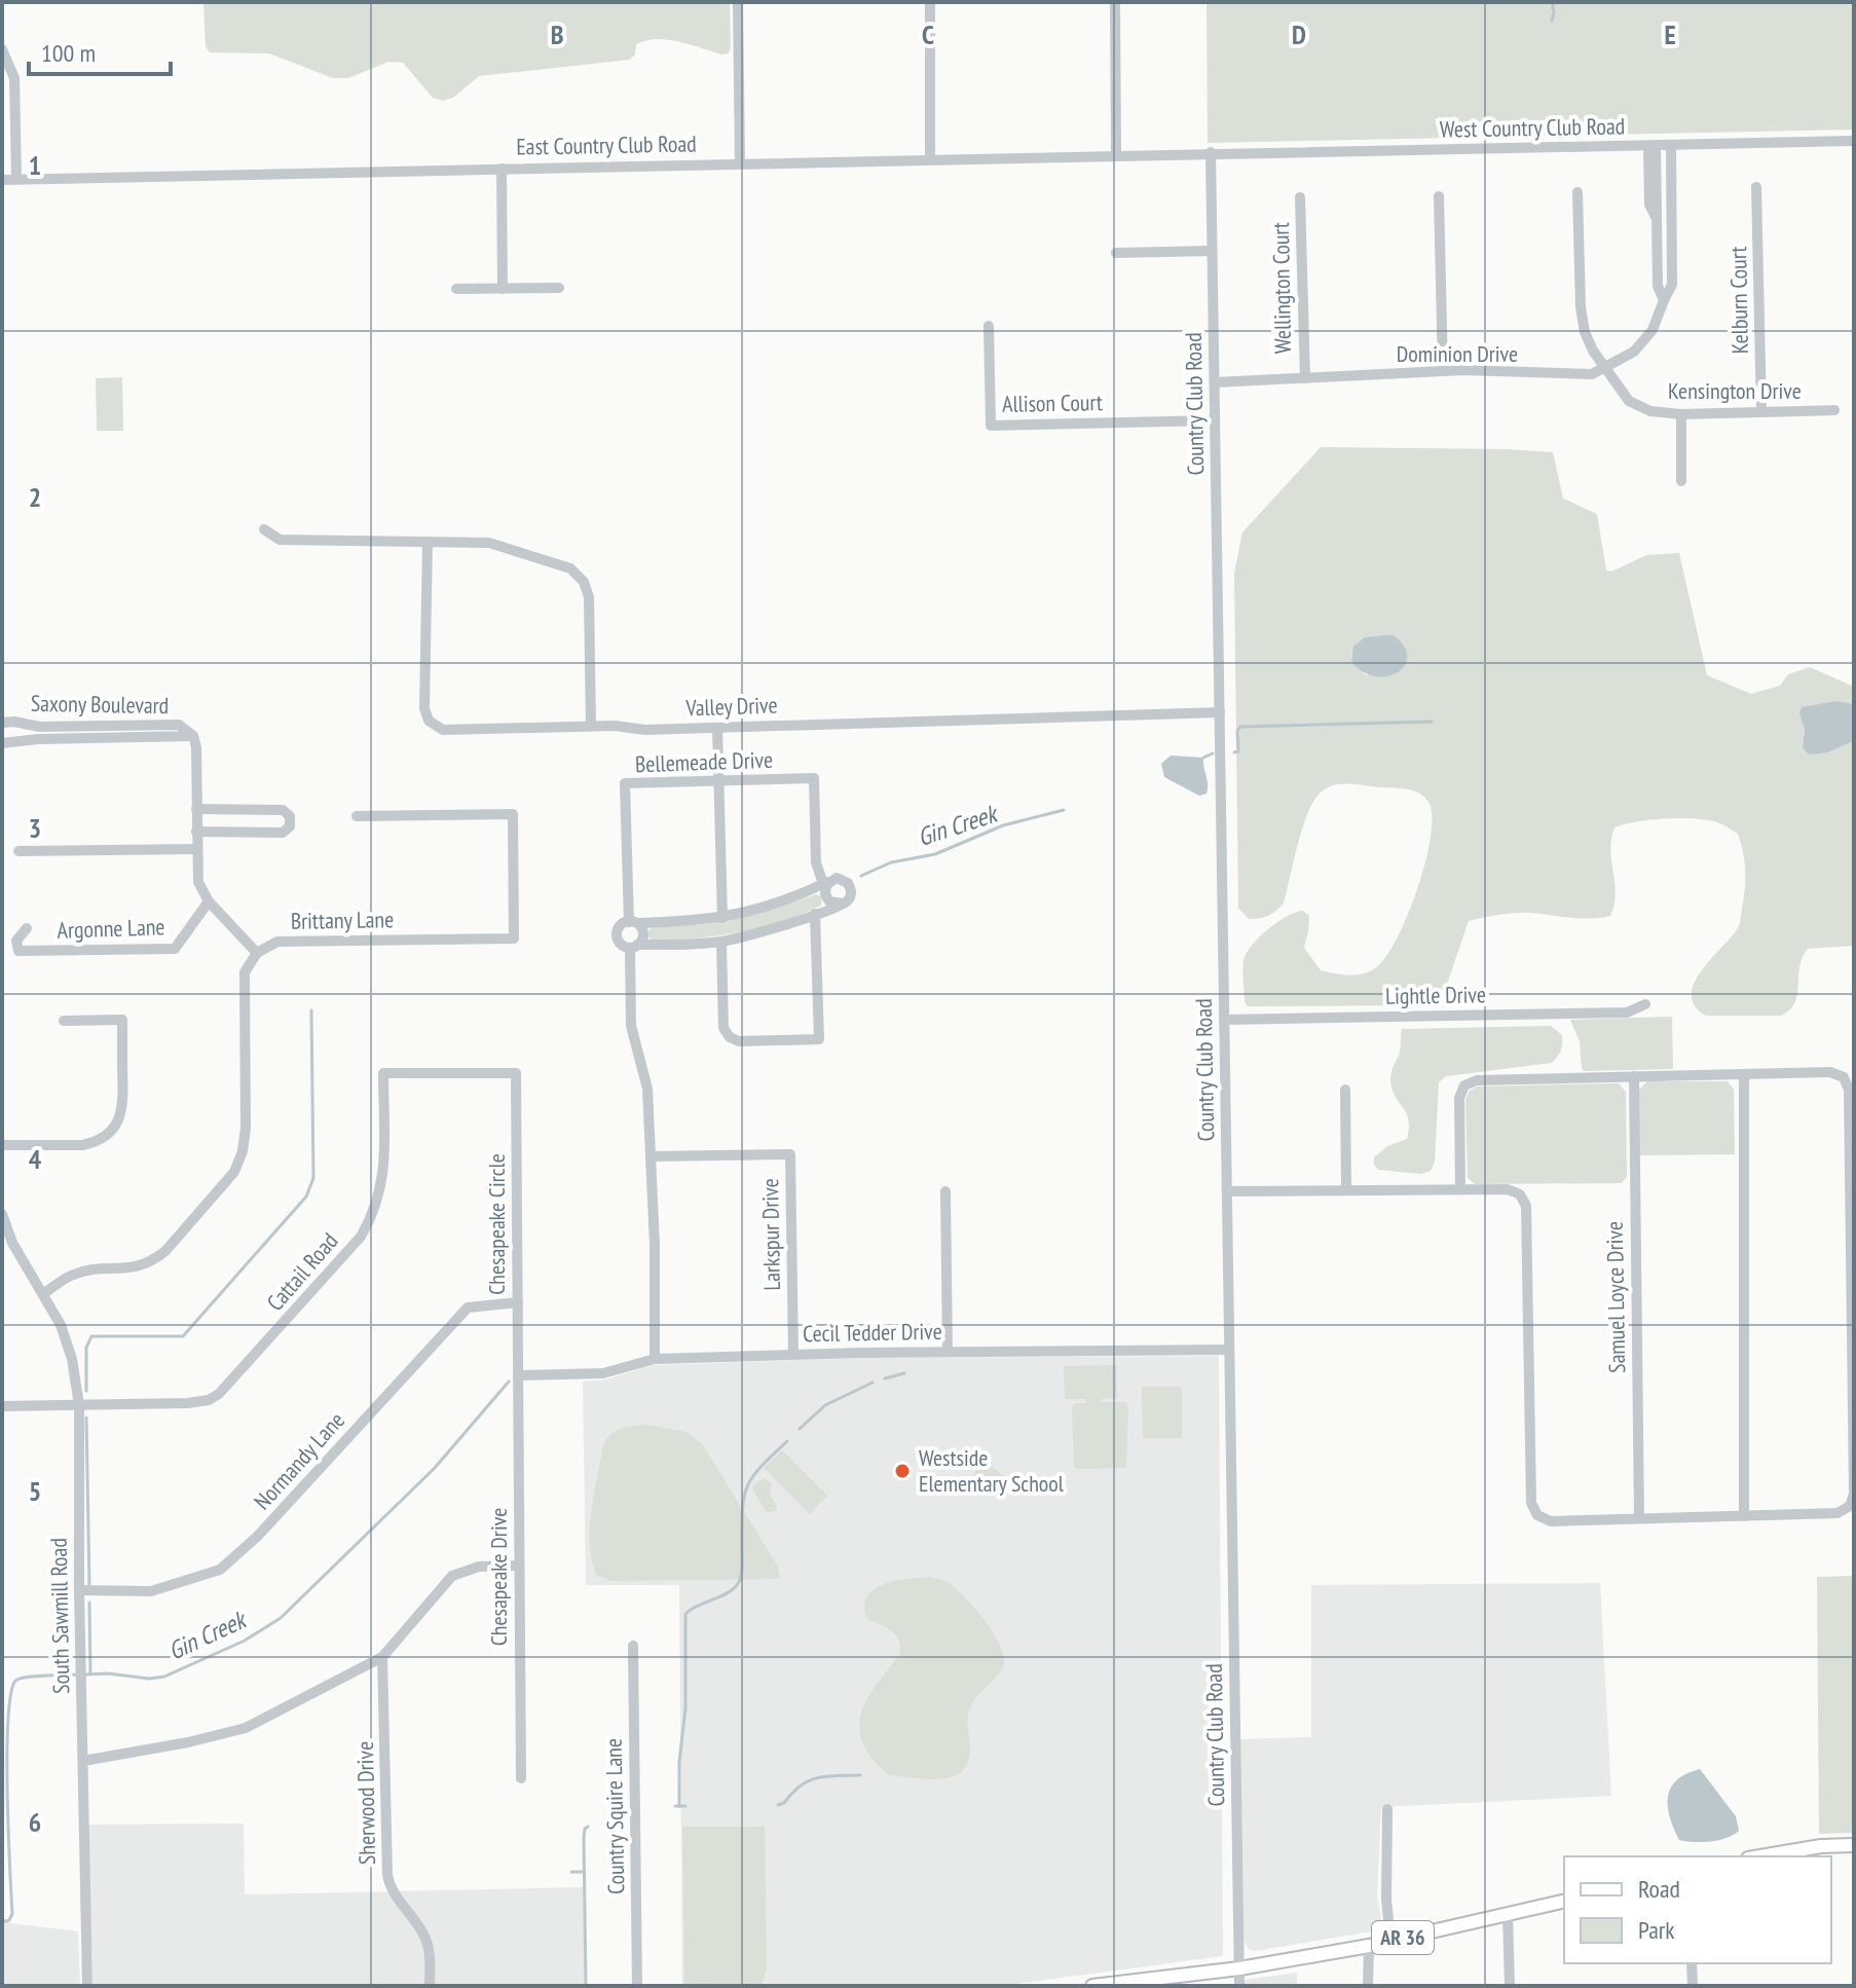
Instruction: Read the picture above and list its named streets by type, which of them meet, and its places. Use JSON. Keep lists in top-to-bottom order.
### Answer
{
  "streets": {
    "main road": ["AR 36"],
    "street": [
      "West Country Club Road",
      "East Country Club Road",
      "Wellington Court",
      "Kelburn Court",
      "Dominion Drive",
      "Kensington Drive",
      "Allison Court",
      "Country Club Road",
      "Saxony Boulevard",
      "Valley Drive",
      "Bellemeade Drive",
      "Brittany Lane",
      "Argonne Lane",
      "Lightle Drive",
      "Chesapeake Circle",
      "Larkspur Drive",
      "Cattail Road",
      "Samuel Loyce Drive",
      "Cecil Tedder Drive",
      "Normandy Lane",
      "Chesapeake Drive",
      "South Sawmill Road",
      "Sherwood Drive",
      "Country Squire Lane"
    ]
  },
  "crossings": [
    ["West Country Club Road", "East Country Club Road"],
    ["West Country Club Road", "Dominion Drive"],
    ["West Country Club Road", "Country Club Road"],
    ["East Country Club Road", "Country Club Road"],
    ["Wellington Court", "Dominion Drive"],
    ["Kelburn Court", "Kensington Drive"],
    ["Dominion Drive", "Kensington Drive"],
    ["Dominion Drive", "Country Club Road"],
    ["Allison Court", "Country Club Road"],
    ["Country Club Road", "Valley Drive"],
    ["Country Club Road", "Lightle Drive"],
    ["Country Club Road", "Cecil Tedder Drive"],
    ["Country Club Road", "AR 36"],
    ["Saxony Boulevard", "Brittany Lane"],
    ["Saxony Boulevard", "Argonne Lane"],
    ["Chesapeake Circle", "Cattail Road"],
    ["Chesapeake Circle", "Cecil Tedder Drive"],
    ["Chesapeake Circle", "Normandy Lane"],
    ["Chesapeake Circle", "Chesapeake Drive"],
    ["Larkspur Drive", "Cecil Tedder Drive"],
    ["Cattail Road", "South Sawmill Road"],
    ["Cecil Tedder Drive", "Chesapeake Drive"],
    ["Normandy Lane", "South Sawmill Road"]
  ],
  "water": ["Gin Creek"],
  "places": ["Westside Elementary School"],
  "legend": ["Road", "Park"],
  "scale_bar": "100 m",
  "grid": {
    "columns": [
      "B",
      "C",
      "D",
      "E"
    ],
    "rows": [
      "1",
      "2",
      "3",
      "4",
      "5",
      "6"
    ]
  }
}
